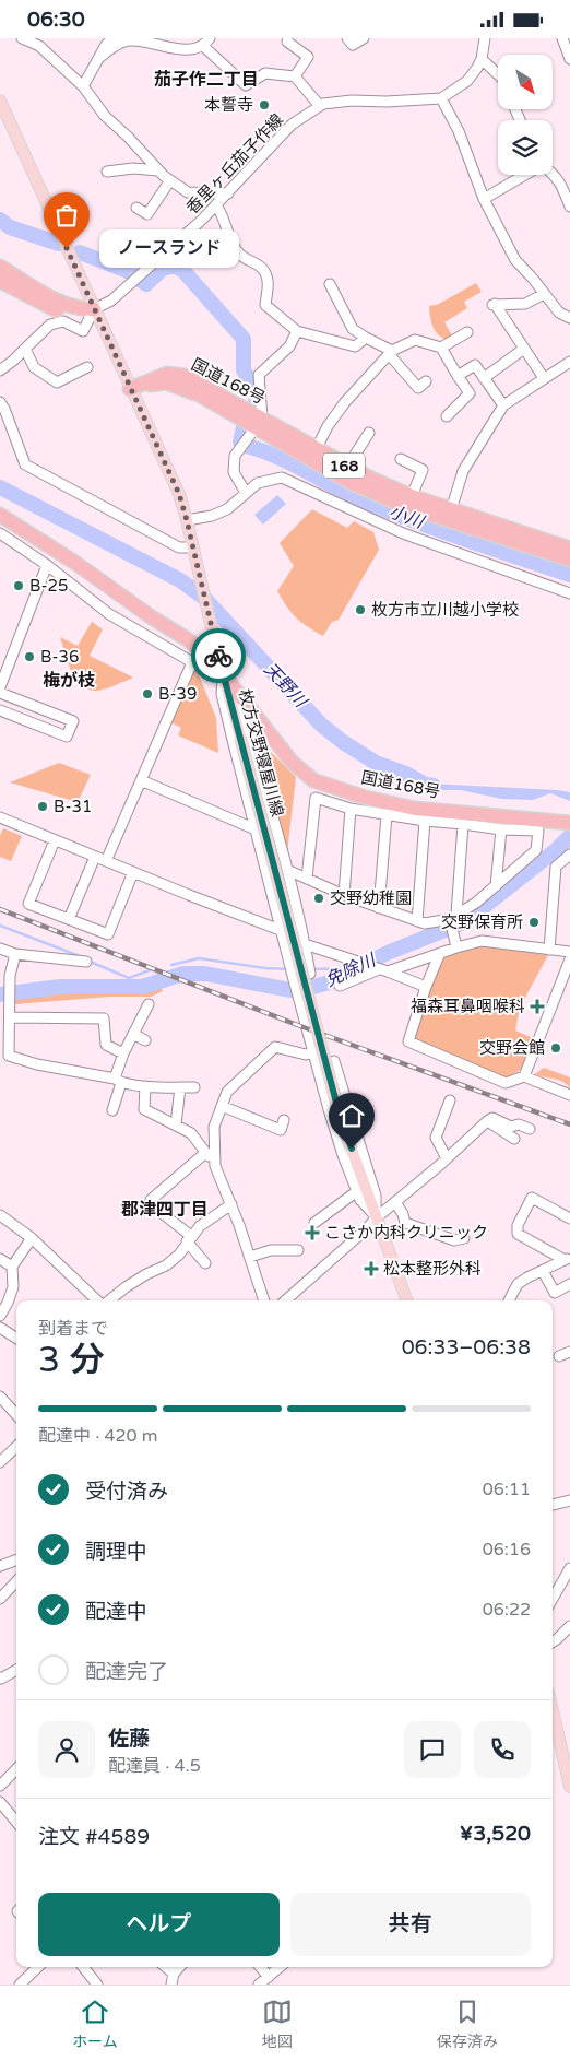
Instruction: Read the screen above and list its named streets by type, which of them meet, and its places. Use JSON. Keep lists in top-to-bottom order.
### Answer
{
  "streets": {
    "highway": ["国道168号", "168"],
    "main road": ["枚方交野寝屋川線"],
    "street": ["香里ヶ丘茄子作線"]
  },
  "crossings": [
    ["香里ヶ丘茄子作線", "枚方交野寝屋川線"],
    ["国道168号", "枚方交野寝屋川線"]
  ],
  "districts": ["茄子作二丁目", "梅が枝", "郡津四丁目"],
  "water": ["小川", "天野川", "免除川"],
  "places": {
    "other": [
      "本誓寺",
      "ノースランド",
      "B-25",
      "枚方市立川越小学校",
      "B-36",
      "B-39",
      "B-31",
      "交野幼稚園",
      "交野保育所",
      "交野会館"
    ],
    "health": ["福森耳鼻咽喉科", "こさか内科クリニック", "松本整形外科"]
  },
  "north": "bottom right",
  "page": {
    "status": "06:30",
    "bubble": "ノースランド",
    "heading": ["3 分", "到着まで", "06:33–06:38"],
    "panel": [
      "佐藤",
      "配達員 · 4.5",
      "注文 #4589",
      "¥3,520"
    ],
    "bar": "配達中 · 420 m",
    "list": [
      ["受付済み", "06:11"],
      ["調理中", "06:16"],
      ["配達中", "06:22"],
      "配達完了"
    ],
    "buttons": ["ヘルプ", "共有"],
    "tabs": ["ホーム", "地図", "保存済み"]
  }
}
